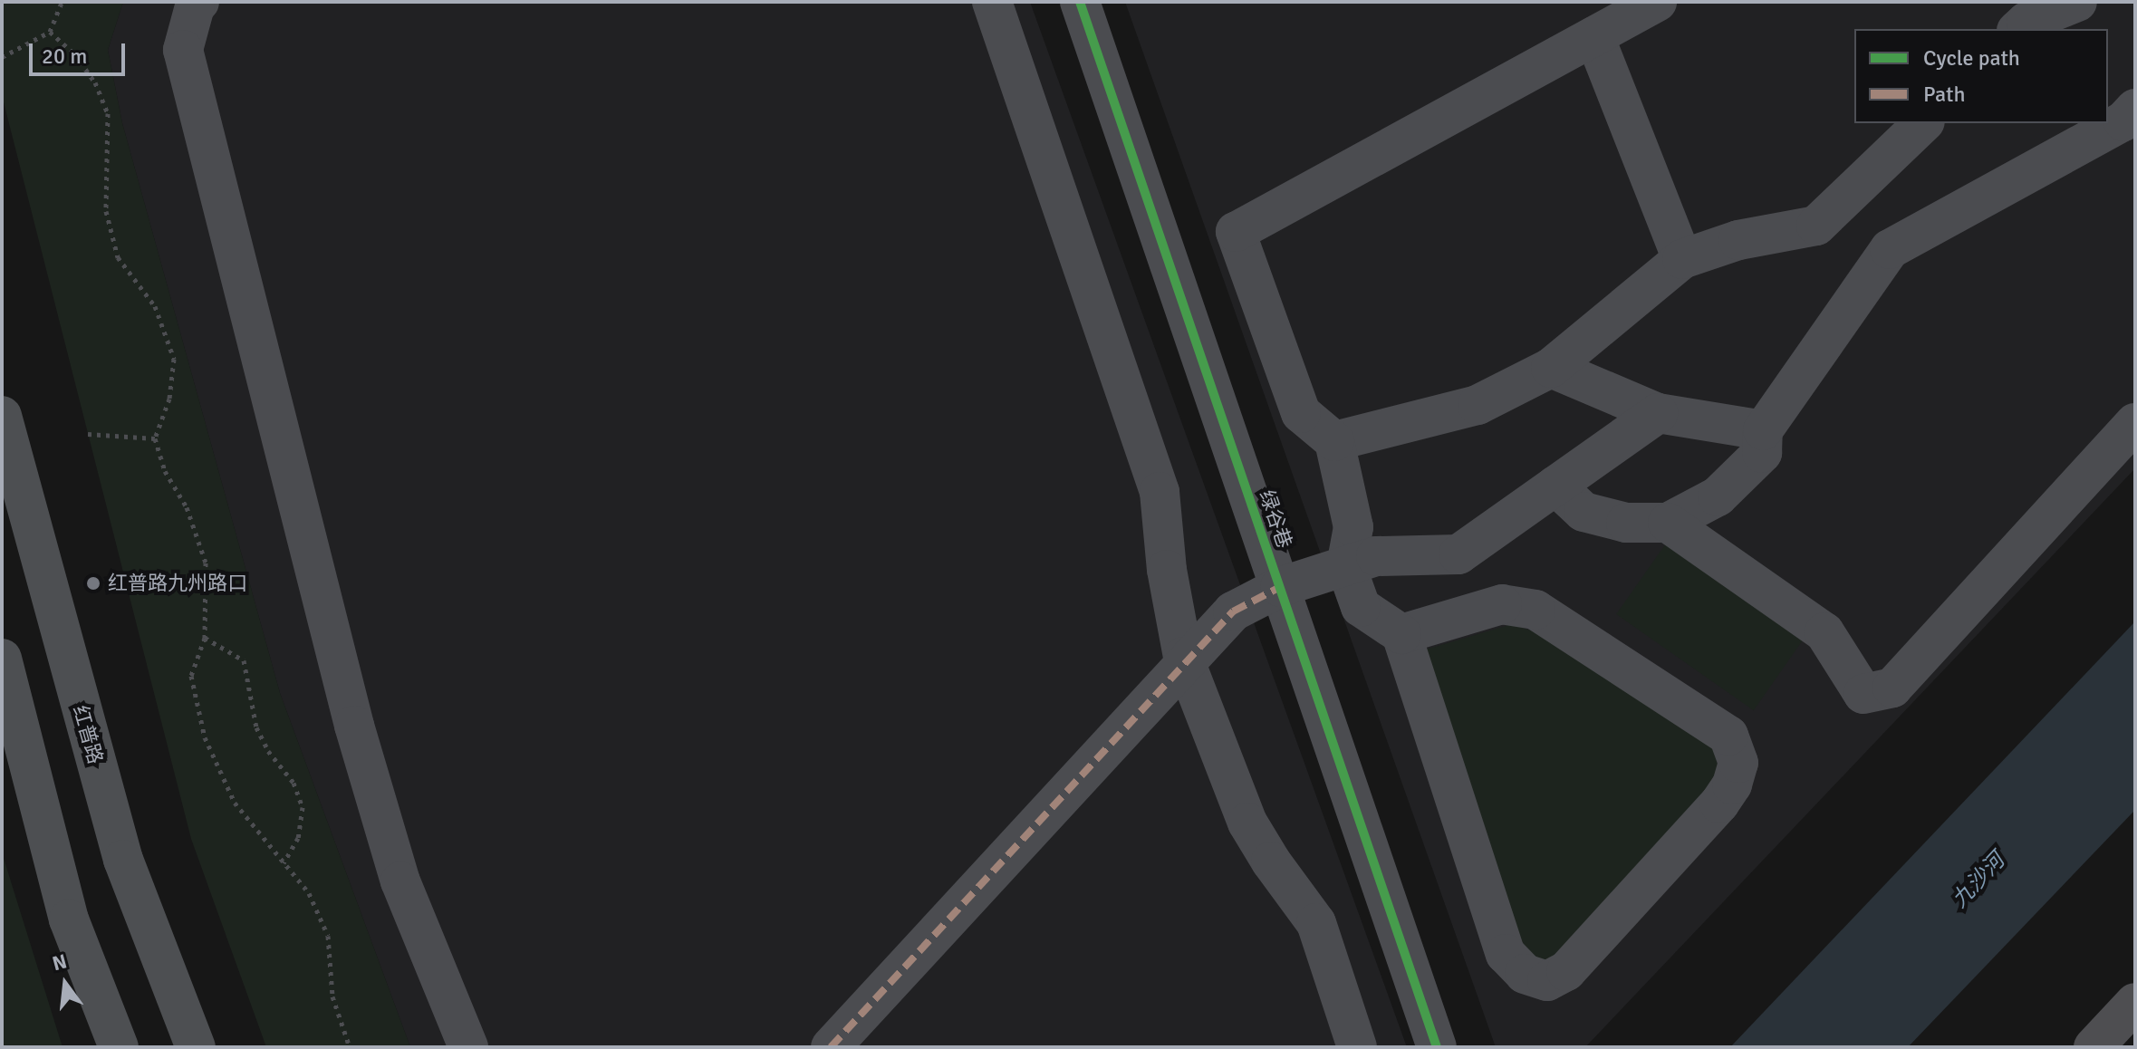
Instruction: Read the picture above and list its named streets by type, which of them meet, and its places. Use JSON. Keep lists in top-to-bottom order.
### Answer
{
  "streets": {
    "main road": ["红普路"],
    "street": ["绿谷巷"]
  },
  "water": ["九沙河"],
  "places": ["红普路九州路口"],
  "legend": ["Cycle path", "Path"],
  "scale_bar": "20 m",
  "north": "top"
}
